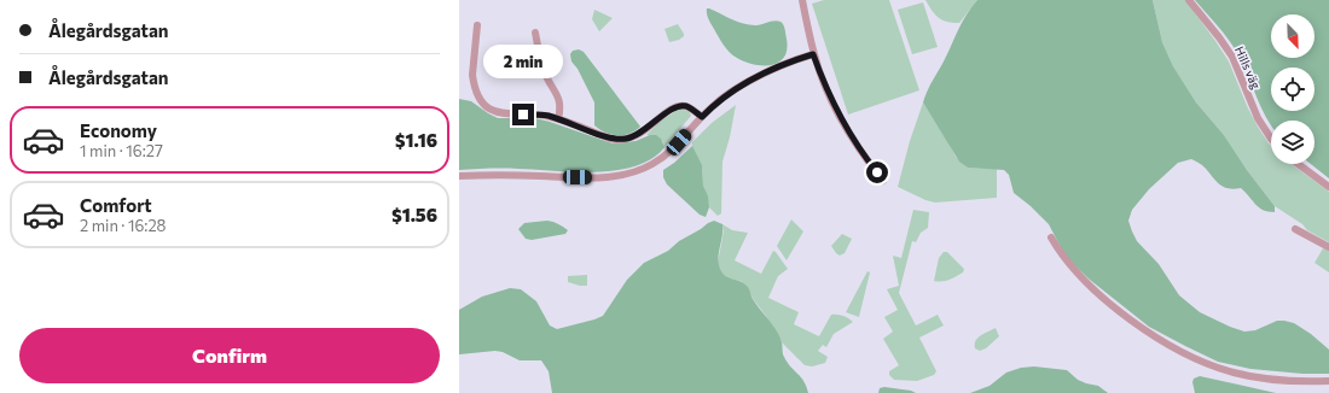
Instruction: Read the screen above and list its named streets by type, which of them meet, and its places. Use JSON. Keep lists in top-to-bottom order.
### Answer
{
  "streets": {
    "street": ["Hills väg"]
  },
  "north": "bottom right",
  "page": {
    "banner": ["Ålegårdsgatan", "Ålegårdsgatan"],
    "bubble": "2 min",
    "list": [
      {
        "name": "Economy",
        "note": "1 min · 16:27",
        "value": "$1.16"
      },
      {
        "name": "Comfort",
        "note": "2 min · 16:28",
        "value": "$1.56"
      }
    ],
    "buttons": "Confirm"
  }
}
